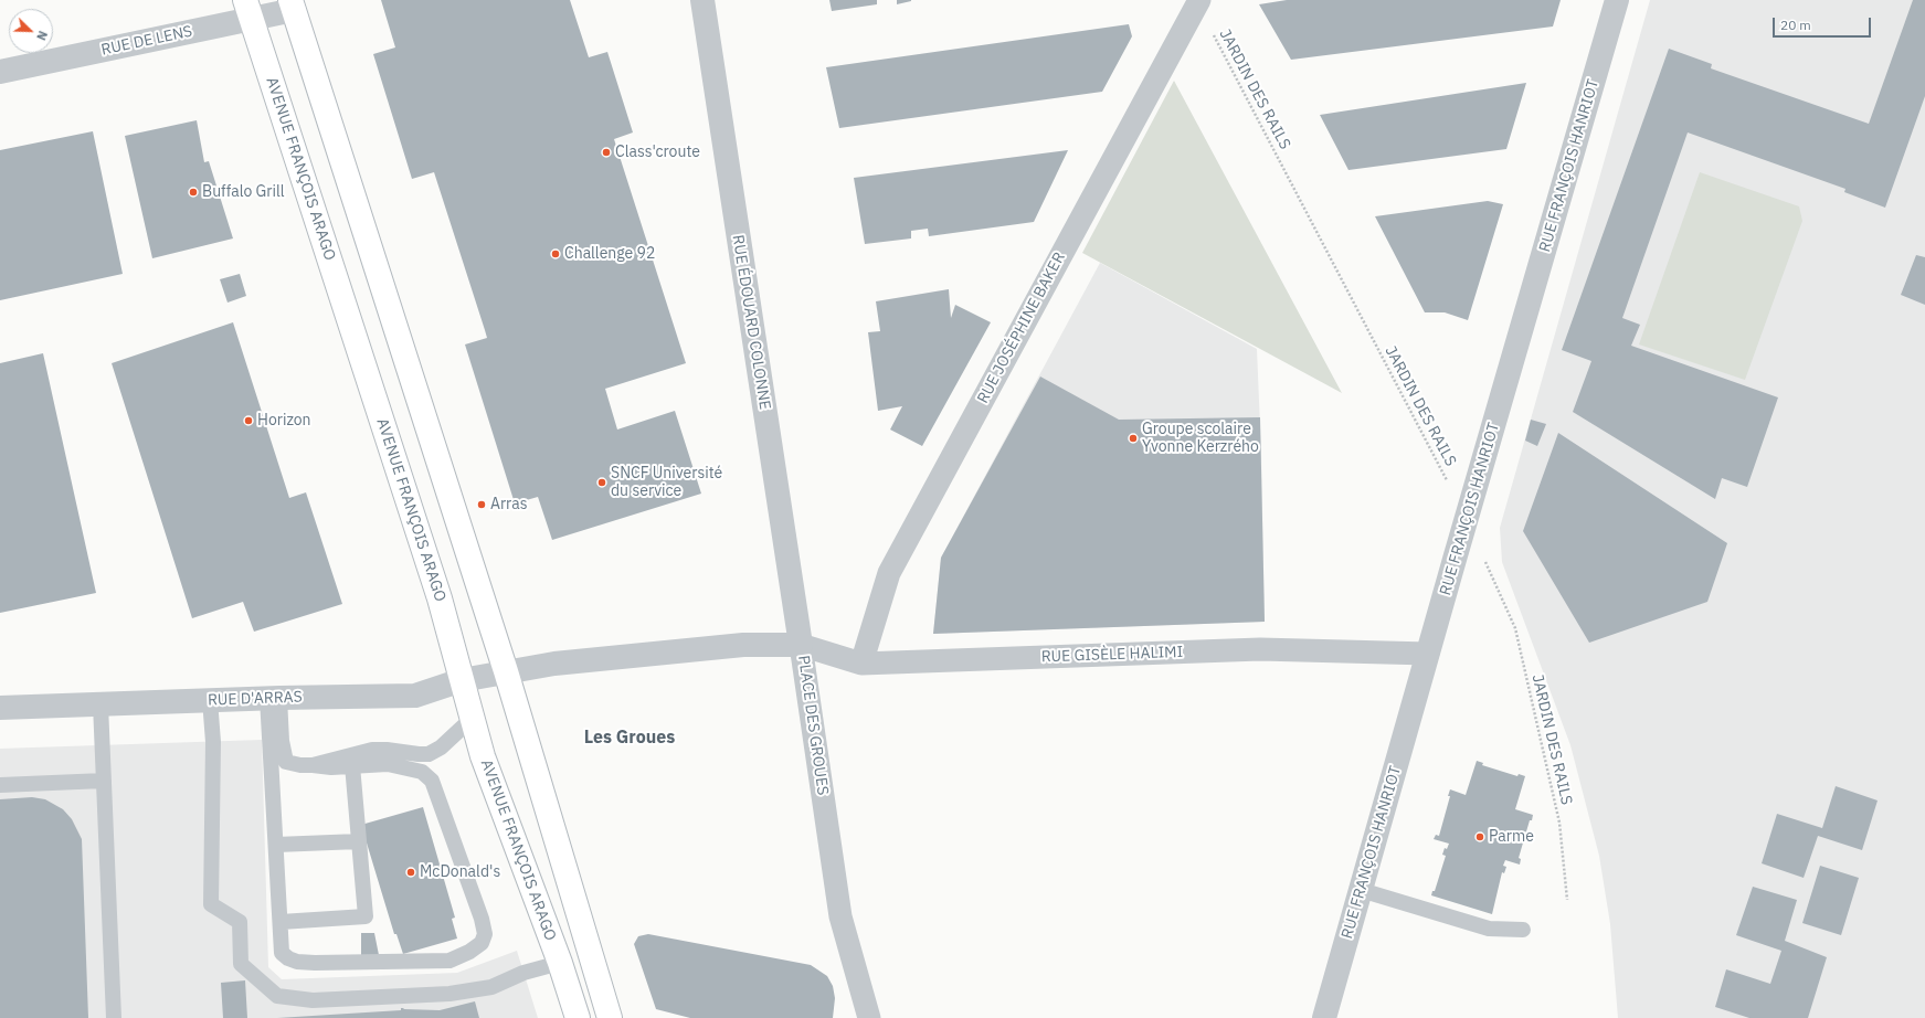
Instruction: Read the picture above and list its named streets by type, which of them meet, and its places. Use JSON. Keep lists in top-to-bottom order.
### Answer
{
  "streets": {
    "main road": ["AVENUE FRANÇOIS ARAGO"],
    "street": [
      "RUE DE LENS",
      "RUE FRANÇOIS HANRIOT",
      "RUE ÉDOUARD COLONNE",
      "RUE JOSÉPHINE BAKER",
      "RUE GISÈLE HALIMI",
      "RUE D'ARRAS",
      "PLACE DES GROUES"
    ],
    "path": ["JARDIN DES RAILS"]
  },
  "crossings": [
    ["RUE DE LENS", "AVENUE FRANÇOIS ARAGO"],
    ["JARDIN DES RAILS", "RUE FRANÇOIS HANRIOT"],
    ["JARDIN DES RAILS", "RUE JOSÉPHINE BAKER"],
    ["RUE FRANÇOIS HANRIOT", "RUE GISÈLE HALIMI"],
    ["AVENUE FRANÇOIS ARAGO", "RUE D'ARRAS"],
    ["RUE ÉDOUARD COLONNE", "RUE GISÈLE HALIMI"],
    ["RUE ÉDOUARD COLONNE", "PLACE DES GROUES"],
    ["RUE JOSÉPHINE BAKER", "RUE GISÈLE HALIMI"],
    ["RUE GISÈLE HALIMI", "PLACE DES GROUES"],
    ["RUE D'ARRAS", "PLACE DES GROUES"]
  ],
  "districts": ["Les Groues"],
  "places": [
    "Class'croute",
    "Buffalo Grill",
    "Challenge 92",
    "Horizon",
    "Groupe scolaire Yvonne Kerzrého",
    "SNCF Université du service",
    "Arras",
    "Parme",
    "McDonald's"
  ],
  "scale_bar": "20 m",
  "north": "bottom right"
}
